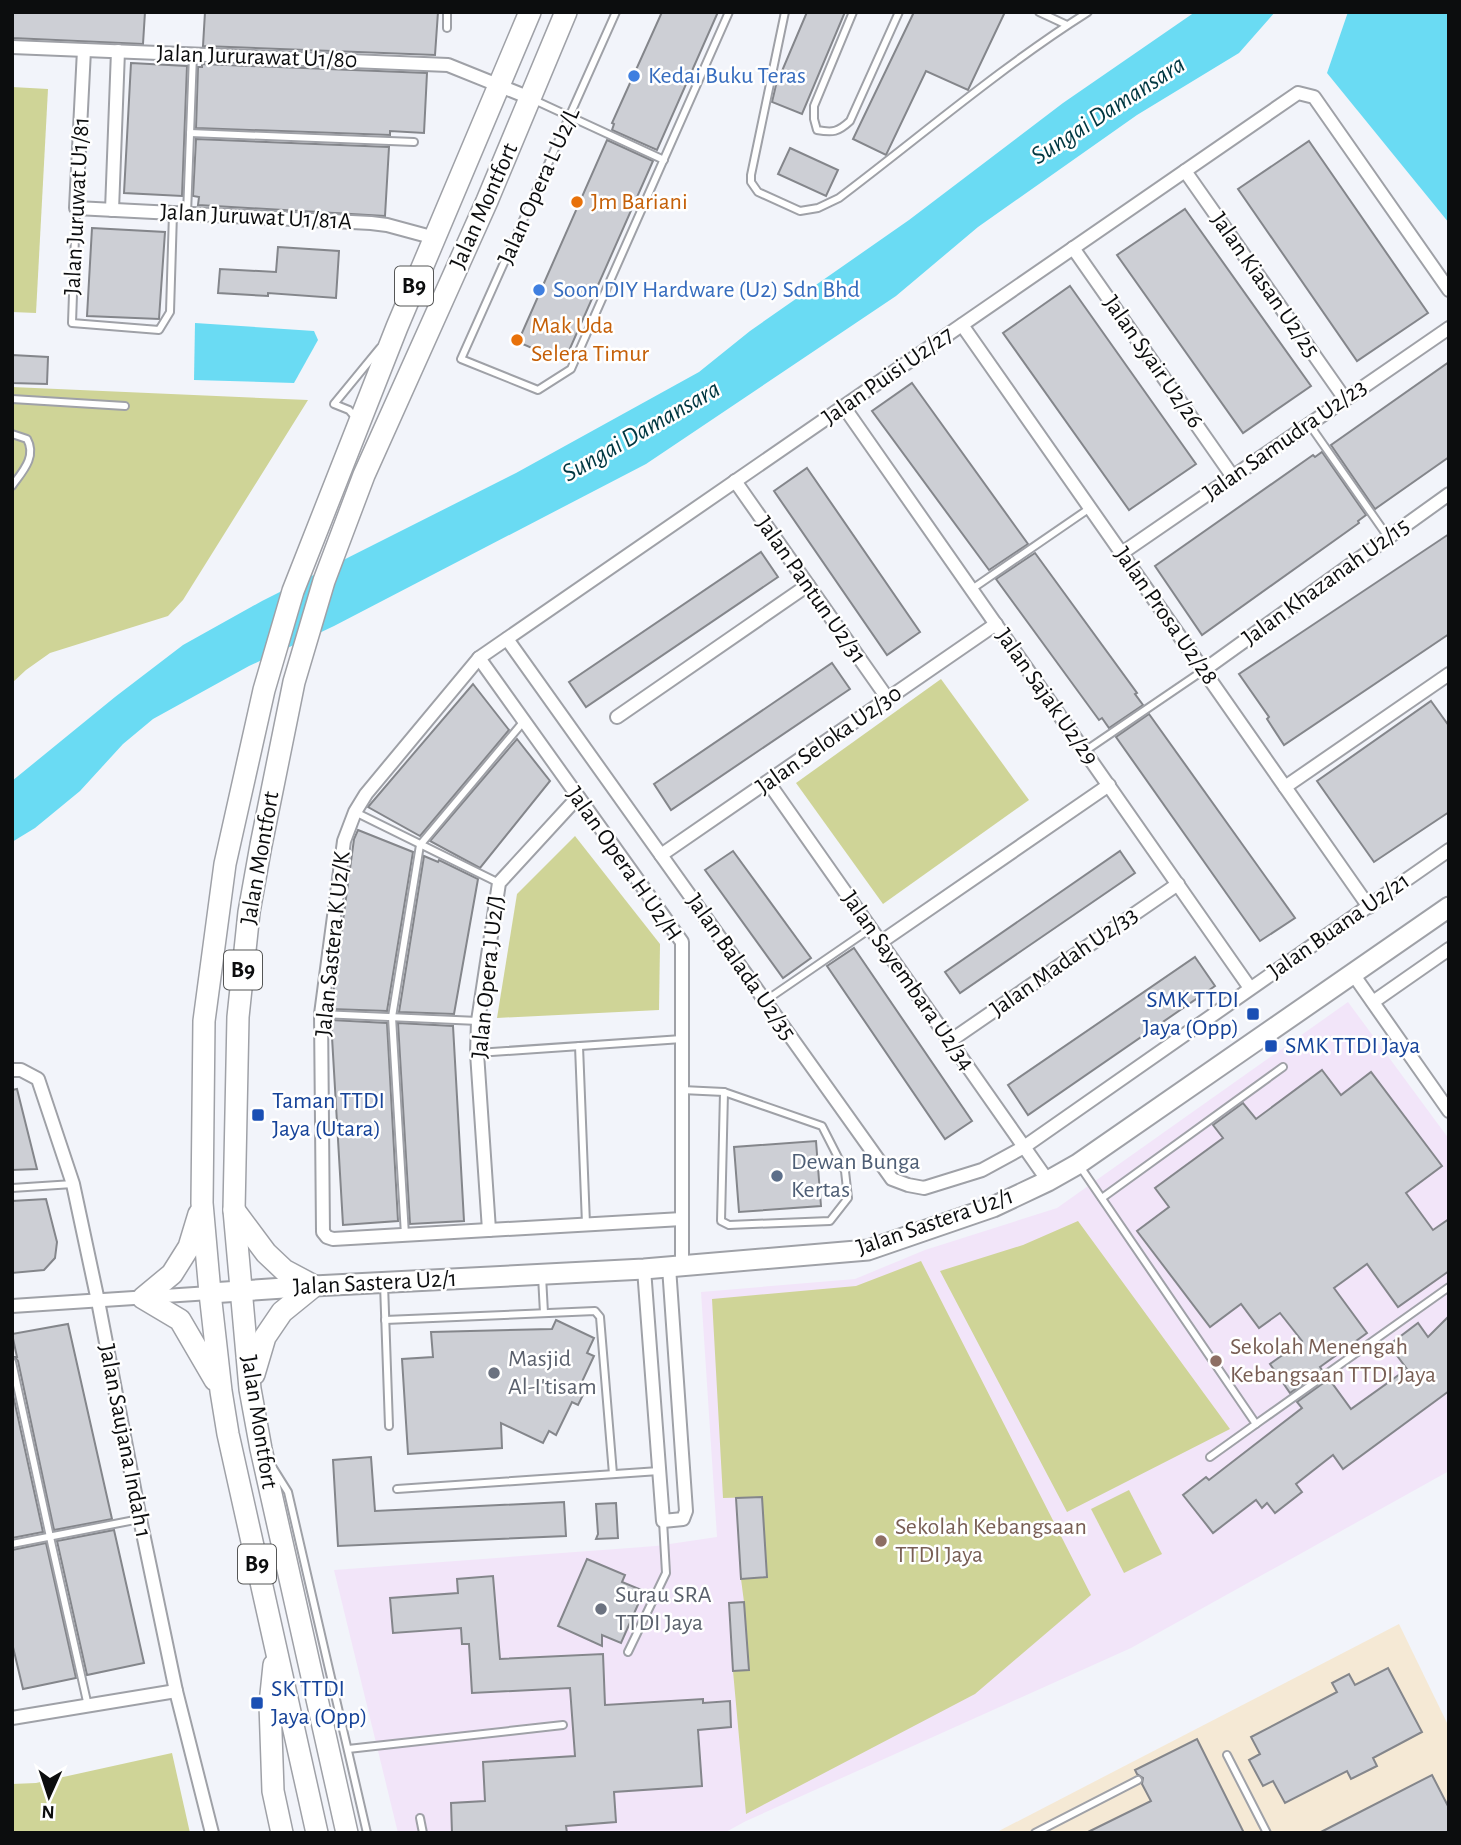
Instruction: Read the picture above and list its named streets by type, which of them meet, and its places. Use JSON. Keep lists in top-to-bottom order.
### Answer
{
  "streets": {
    "main road": ["Jalan Montfort", "B9"],
    "street": [
      "Jalan Jururawat U1/80",
      "Jalan Juruwat U1/81",
      "Jalan Juruwat U1/81A",
      "Jalan Kiasan U2/25",
      "Jalan Syair U2/26",
      "Jalan Puisi U2/27",
      "Jalan Samudra U2/23",
      "Jalan Khazanah U2/15",
      "Jalan Pantun U2/31",
      "Jalan Prosa U2/28",
      "Jalan Sajak U2/29",
      "Jalan Seloka U2/30",
      "Jalan Opera H U2/H",
      "Jalan Buana U2/21",
      "Jalan Sastera K U2/K",
      "Jalan Madah U2/33",
      "Jalan Balada U2/35",
      "Jalan Opera J U2/J",
      "Jalan Sayembara U2/34",
      "Jalan Sastera U2/1",
      "Jalan Saujana Indah 1"
    ],
    "lane": ["Jalan Opera L U2/L"]
  },
  "crossings": [
    ["Jalan Jururawat U1/80", "Jalan Juruwat U1/81"],
    ["Jalan Jururawat U1/80", "Jalan Montfort"],
    ["Jalan Juruwat U1/81", "Jalan Juruwat U1/81A"],
    ["Jalan Montfort", "Jalan Juruwat U1/81A"],
    ["Jalan Montfort", "Jalan Sastera U2/1"],
    ["Jalan Kiasan U2/25", "Jalan Puisi U2/27"],
    ["Jalan Kiasan U2/25", "Jalan Samudra U2/23"],
    ["Jalan Syair U2/26", "Jalan Puisi U2/27"],
    ["Jalan Syair U2/26", "Jalan Samudra U2/23"],
    ["Jalan Puisi U2/27", "Jalan Pantun U2/31"],
    ["Jalan Puisi U2/27", "Jalan Prosa U2/28"],
    ["Jalan Puisi U2/27", "Jalan Sajak U2/29"],
    ["Jalan Puisi U2/27", "Jalan Opera H U2/H"],
    ["Jalan Puisi U2/27", "Jalan Sastera K U2/K"],
    ["Jalan Puisi U2/27", "Jalan Balada U2/35"],
    ["Jalan Samudra U2/23", "Jalan Prosa U2/28"],
    ["Jalan Khazanah U2/15", "Jalan Prosa U2/28"],
    ["Jalan Pantun U2/31", "Jalan Seloka U2/30"],
    ["Jalan Prosa U2/28", "Jalan Buana U2/21"],
    ["Jalan Sajak U2/29", "Jalan Seloka U2/30"],
    ["Jalan Sajak U2/29", "Jalan Buana U2/21"],
    ["Jalan Sajak U2/29", "Jalan Madah U2/33"],
    ["Jalan Seloka U2/30", "Jalan Balada U2/35"],
    ["Jalan Seloka U2/30", "Jalan Sayembara U2/34"],
    ["Jalan Opera H U2/H", "Jalan Sastera K U2/K"],
    ["Jalan Opera H U2/H", "Jalan Opera J U2/J"],
    ["Jalan Opera H U2/H", "Jalan Sastera U2/1"],
    ["Jalan Buana U2/21", "Jalan Balada U2/35"],
    ["Jalan Buana U2/21", "Jalan Sayembara U2/34"],
    ["Jalan Sastera K U2/K", "Jalan Opera J U2/J"],
    ["Jalan Madah U2/33", "Jalan Sayembara U2/34"],
    ["Jalan Balada U2/35", "Jalan Sayembara U2/34"],
    ["Jalan Sayembara U2/34", "Jalan Sastera U2/1"]
  ],
  "water": ["Sungai Damansara"],
  "places": {
    "other": [
      "Kedai Buku Teras",
      "Jm Bariani",
      "Soon DIY Hardware (U2) Sdn Bhd",
      "Mak Uda Selera Timur",
      "Dewan Bunga Kertas",
      "Sekolah Menengah Kebangsaan TTDI Jaya",
      "Masjid Al-I'tisam",
      "Sekolah Kebangsaan TTDI Jaya",
      "Surau SRA TTDI Jaya"
    ],
    "transit": [
      "SMK TTDI Jaya (Opp)",
      "SMK TTDI Jaya",
      "Taman TTDI Jaya (Utara)",
      "SK TTDI Jaya (Opp)"
    ]
  },
  "north": "bottom"
}
